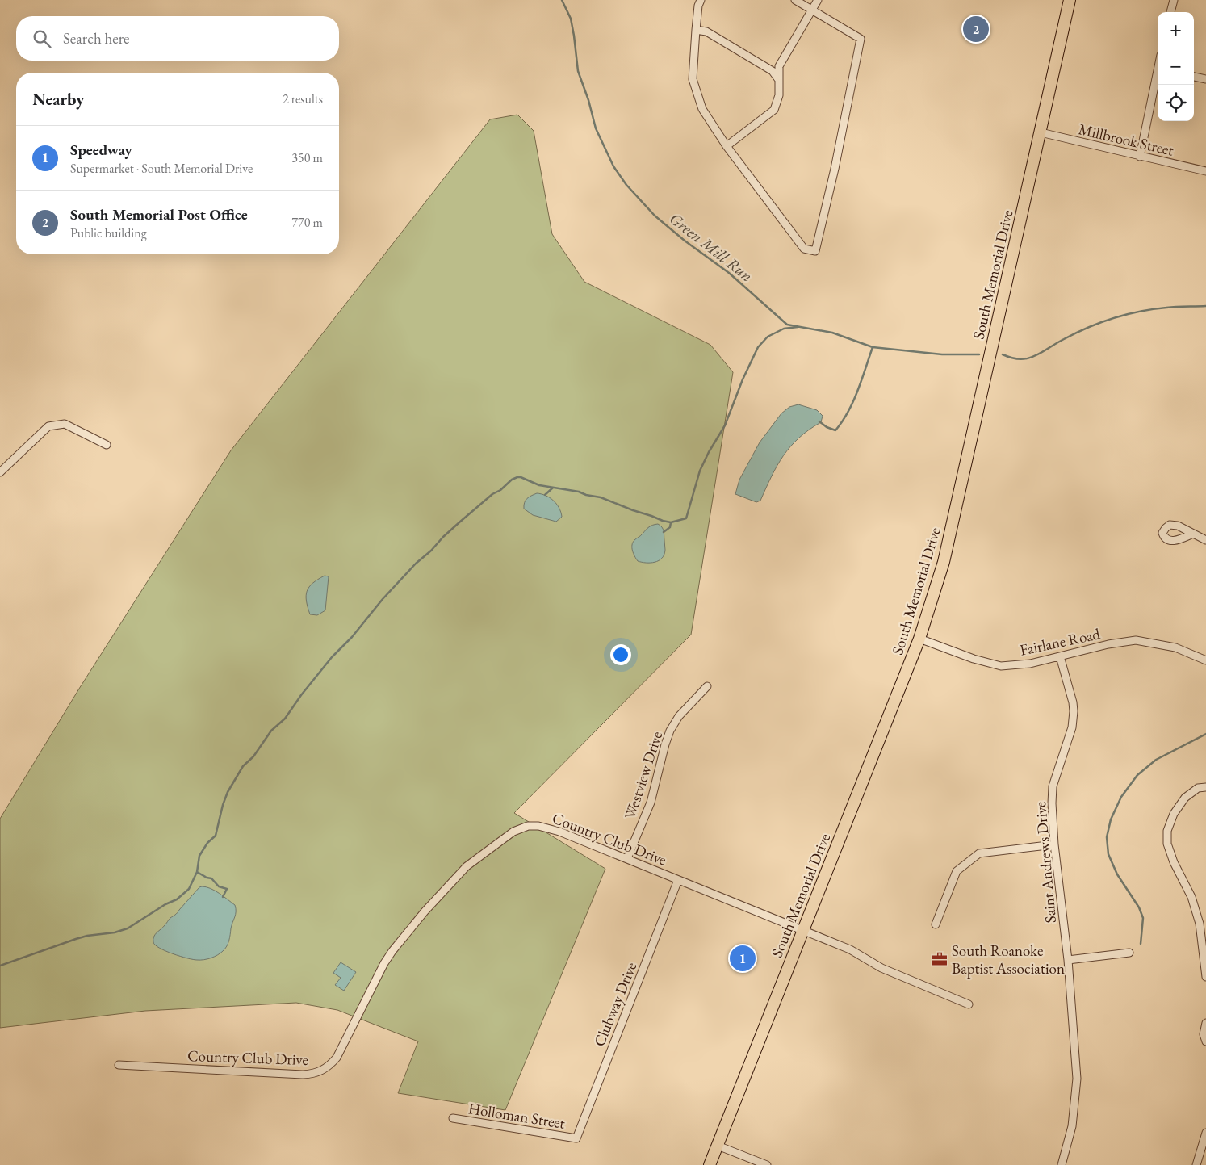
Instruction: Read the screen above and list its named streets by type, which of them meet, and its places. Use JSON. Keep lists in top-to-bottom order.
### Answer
{
  "streets": {
    "main road": ["South Memorial Drive"],
    "street": [
      "Millbrook Street",
      "Fairlane Road",
      "Westview Drive",
      "Country Club Drive",
      "Saint Andrews Drive",
      "Clubway Drive",
      "Holloman Street"
    ]
  },
  "crossings": [
    ["Millbrook Street", "South Memorial Drive"],
    ["South Memorial Drive", "Fairlane Road"],
    ["South Memorial Drive", "Country Club Drive"],
    ["Fairlane Road", "Saint Andrews Drive"],
    ["Westview Drive", "Country Club Drive"],
    ["Country Club Drive", "Clubway Drive"],
    ["Clubway Drive", "Holloman Street"]
  ],
  "water": ["Green Mill Run"],
  "places": {
    "office": ["South Roanoke Baptist Association"]
  },
  "page": {
    "map_buttons": ["+", "−"],
    "pins": ["2", "1"],
    "search": "Search here",
    "heading": ["Nearby", "2 results"],
    "list": [
      {
        "mark": "1",
        "name": "Speedway",
        "note": "Supermarket · South Memorial Drive",
        "value": "350 m"
      },
      {
        "mark": "2",
        "name": "South Memorial Post Office",
        "note": "Public building",
        "value": "770 m"
      }
    ]
  }
}
